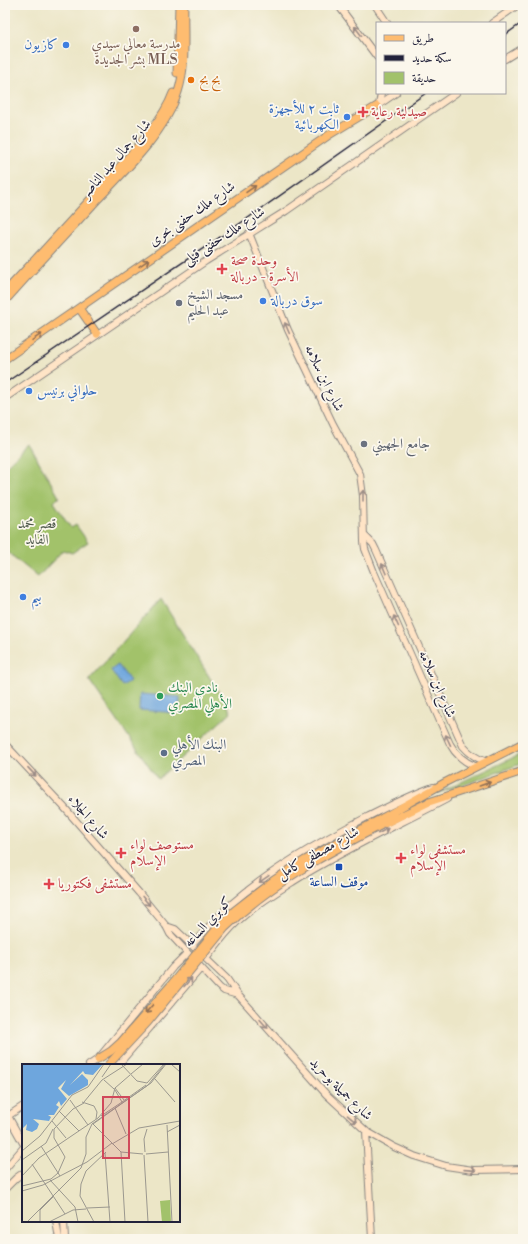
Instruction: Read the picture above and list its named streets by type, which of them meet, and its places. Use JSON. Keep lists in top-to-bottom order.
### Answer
{
  "streets": {
    "main road": [
      "شارع جمال عبد الناصر",
      "شارع ملك حفنى بحرى",
      "شارع ملك حفنى قبلى",
      "شارع ابن سلامه",
      "شارع الجلاء",
      "شارع مصطفى كامل",
      "كوبري الساعه",
      "شارع جميلة بوحريد"
    ]
  },
  "crossings": [
    ["شارع ملك حفنى قبلى", "شارع ابن سلامه"],
    ["شارع ابن سلامه", "شارع مصطفى كامل"],
    ["شارع الجلاء", "شارع مصطفى كامل"],
    ["شارع الجلاء", "شارع جميلة بوحريد"],
    ["شارع مصطفى كامل", "كوبري الساعه"]
  ],
  "one_way": [
    "شارع ملك حفنى بحرى",
    "شارع ابن سلامه",
    "شارع الجلاء",
    "شارع جميلة بوحريد"
  ],
  "parks": ["قصر محمد الفايد"],
  "places": {
    "other": [
      "مدرسة معالي سيدي بشر الجديدة MLS",
      "كازيون",
      "بح بح",
      "ثابت ٢ للأجهزة الكهربائية",
      "سوق دربالة",
      "مسجد الشيخ عبد الحليم",
      "حلواني برنيس",
      "جامع الجهيني",
      "بيم",
      "نادي البنك الأهلي المصري",
      "البنك الأهلي المصري"
    ],
    "health": [
      "صيدلية رعاية",
      "وحدة صحة الأسرة - دربالة",
      "مستوصف لواء الإسلام",
      "مستشفى لواء الإسلام",
      "مستشفى فكتوريا"
    ],
    "transit": ["موقف الساعة"]
  },
  "legend": ["طريق", "سكة حديد", "حديقة"]
}
